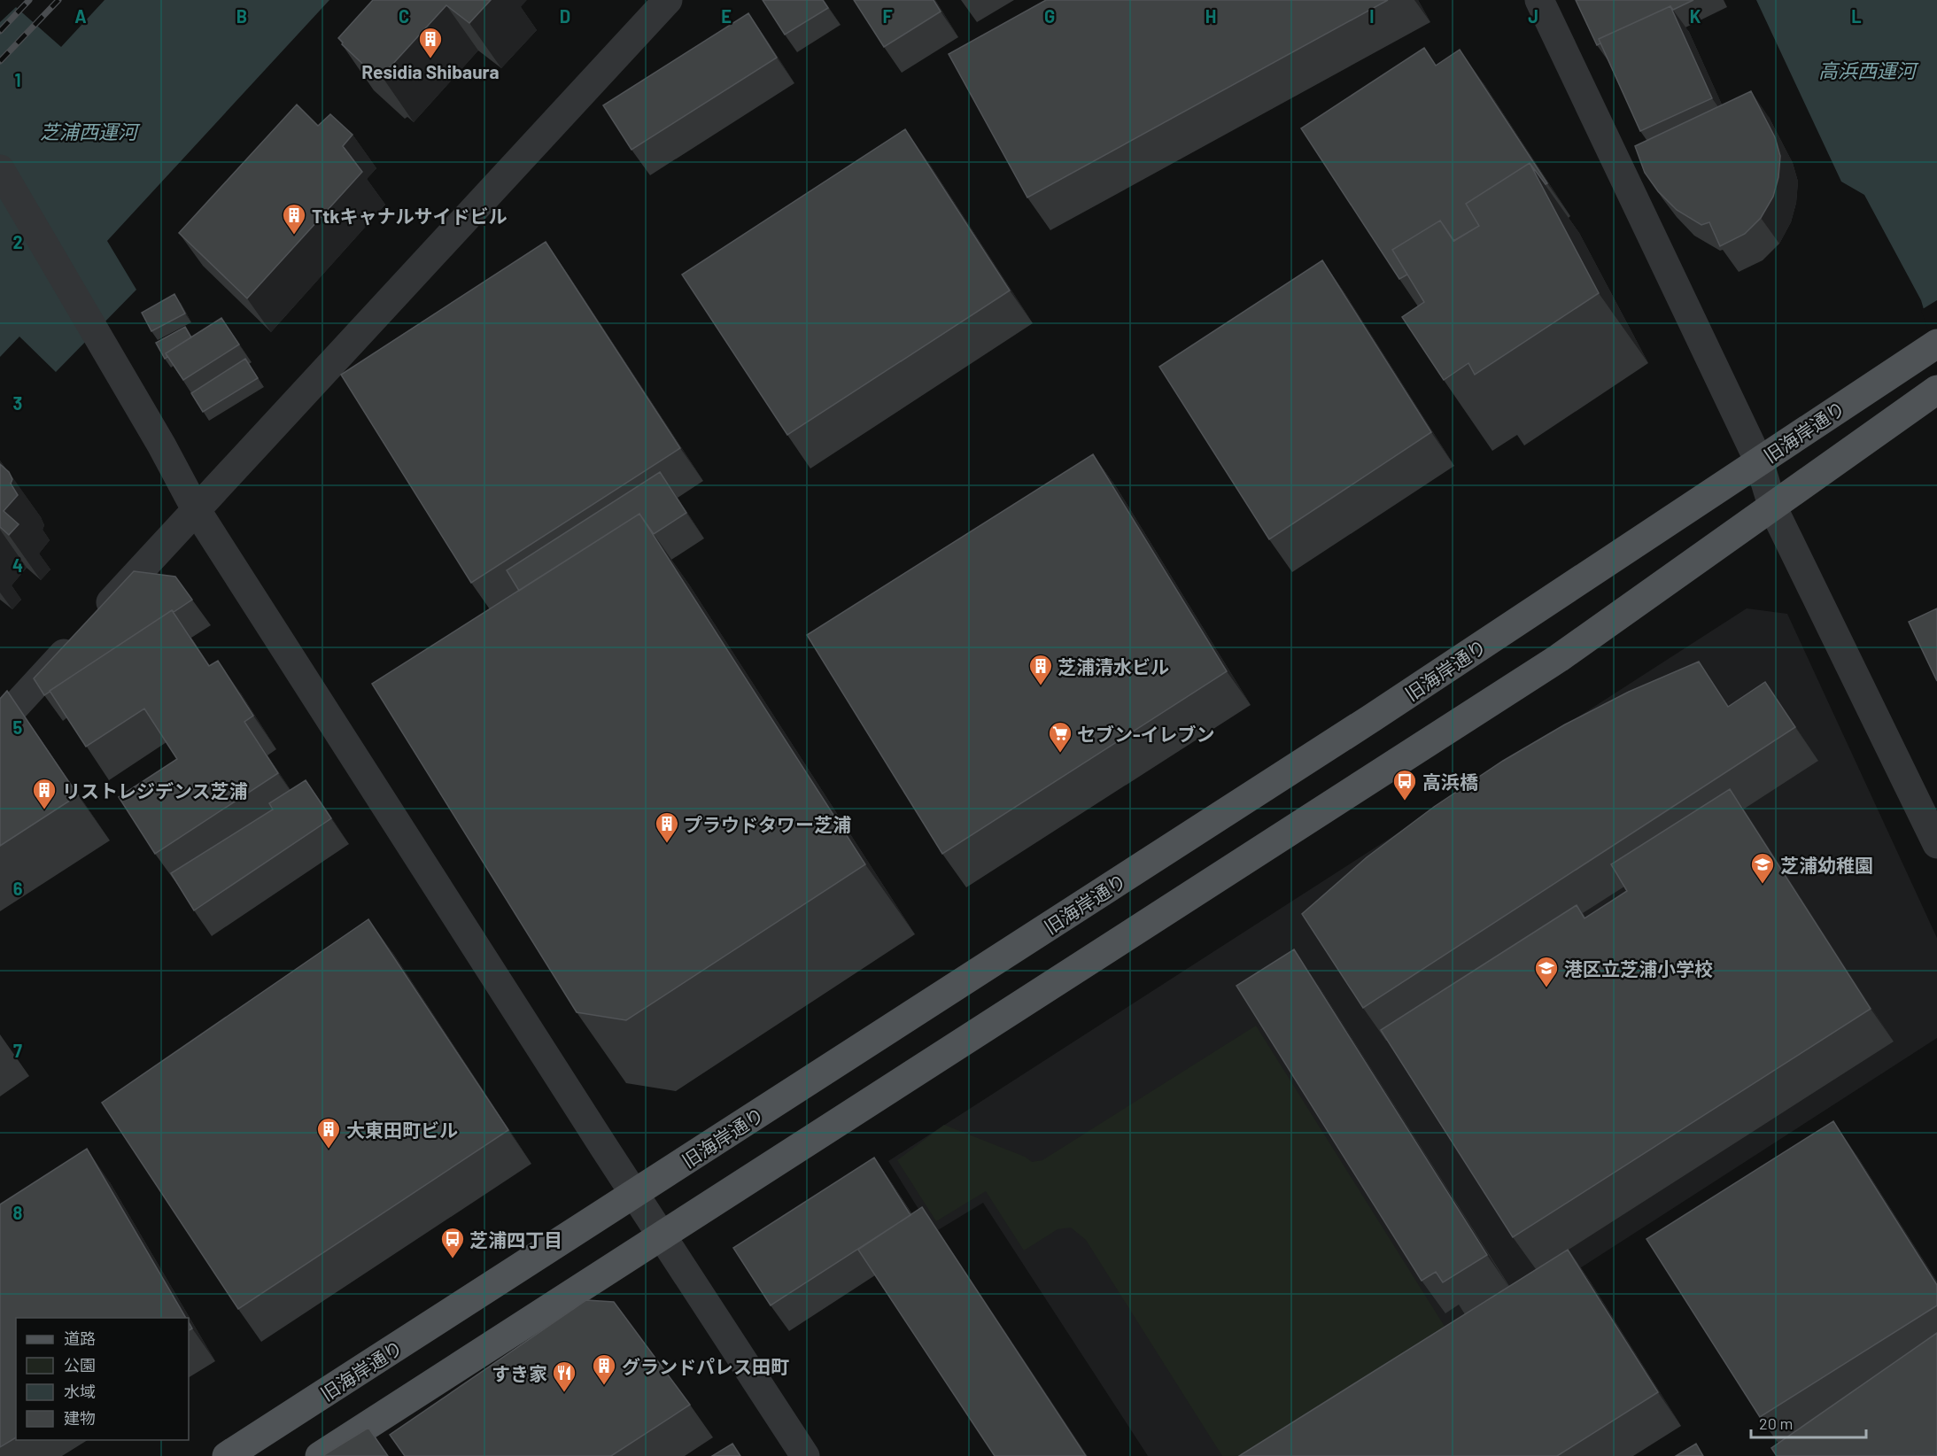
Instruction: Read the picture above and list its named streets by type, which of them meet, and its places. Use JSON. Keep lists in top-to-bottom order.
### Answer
{
  "streets": {
    "main road": ["旧海岸通り"]
  },
  "water": ["高浜西運河", "芝浦西運河"],
  "places": {
    "building": [
      "Residia Shibaura",
      "Ttkキャナルサイドビル",
      "芝浦清水ビル",
      "リストレジデンス芝浦",
      "プラウドタワー芝浦",
      "大東田町ビル",
      "グランドパレス田町"
    ],
    "supermarket": ["セブン-イレブン"],
    "bus stop": ["高浜橋", "芝浦四丁目"],
    "school or university": ["芝浦幼稚園", "港区立芝浦小学校"],
    "restaurant": ["すき家"]
  },
  "legend": [
    "道路",
    "公園",
    "水域",
    "建物"
  ],
  "scale_bar": "20 m",
  "grid": {
    "columns": [
      "A",
      "B",
      "C",
      "D",
      "E",
      "F",
      "G",
      "H",
      "I",
      "J",
      "K",
      "L"
    ],
    "rows": [
      "1",
      "2",
      "3",
      "4",
      "5",
      "6",
      "7",
      "8"
    ]
  }
}
